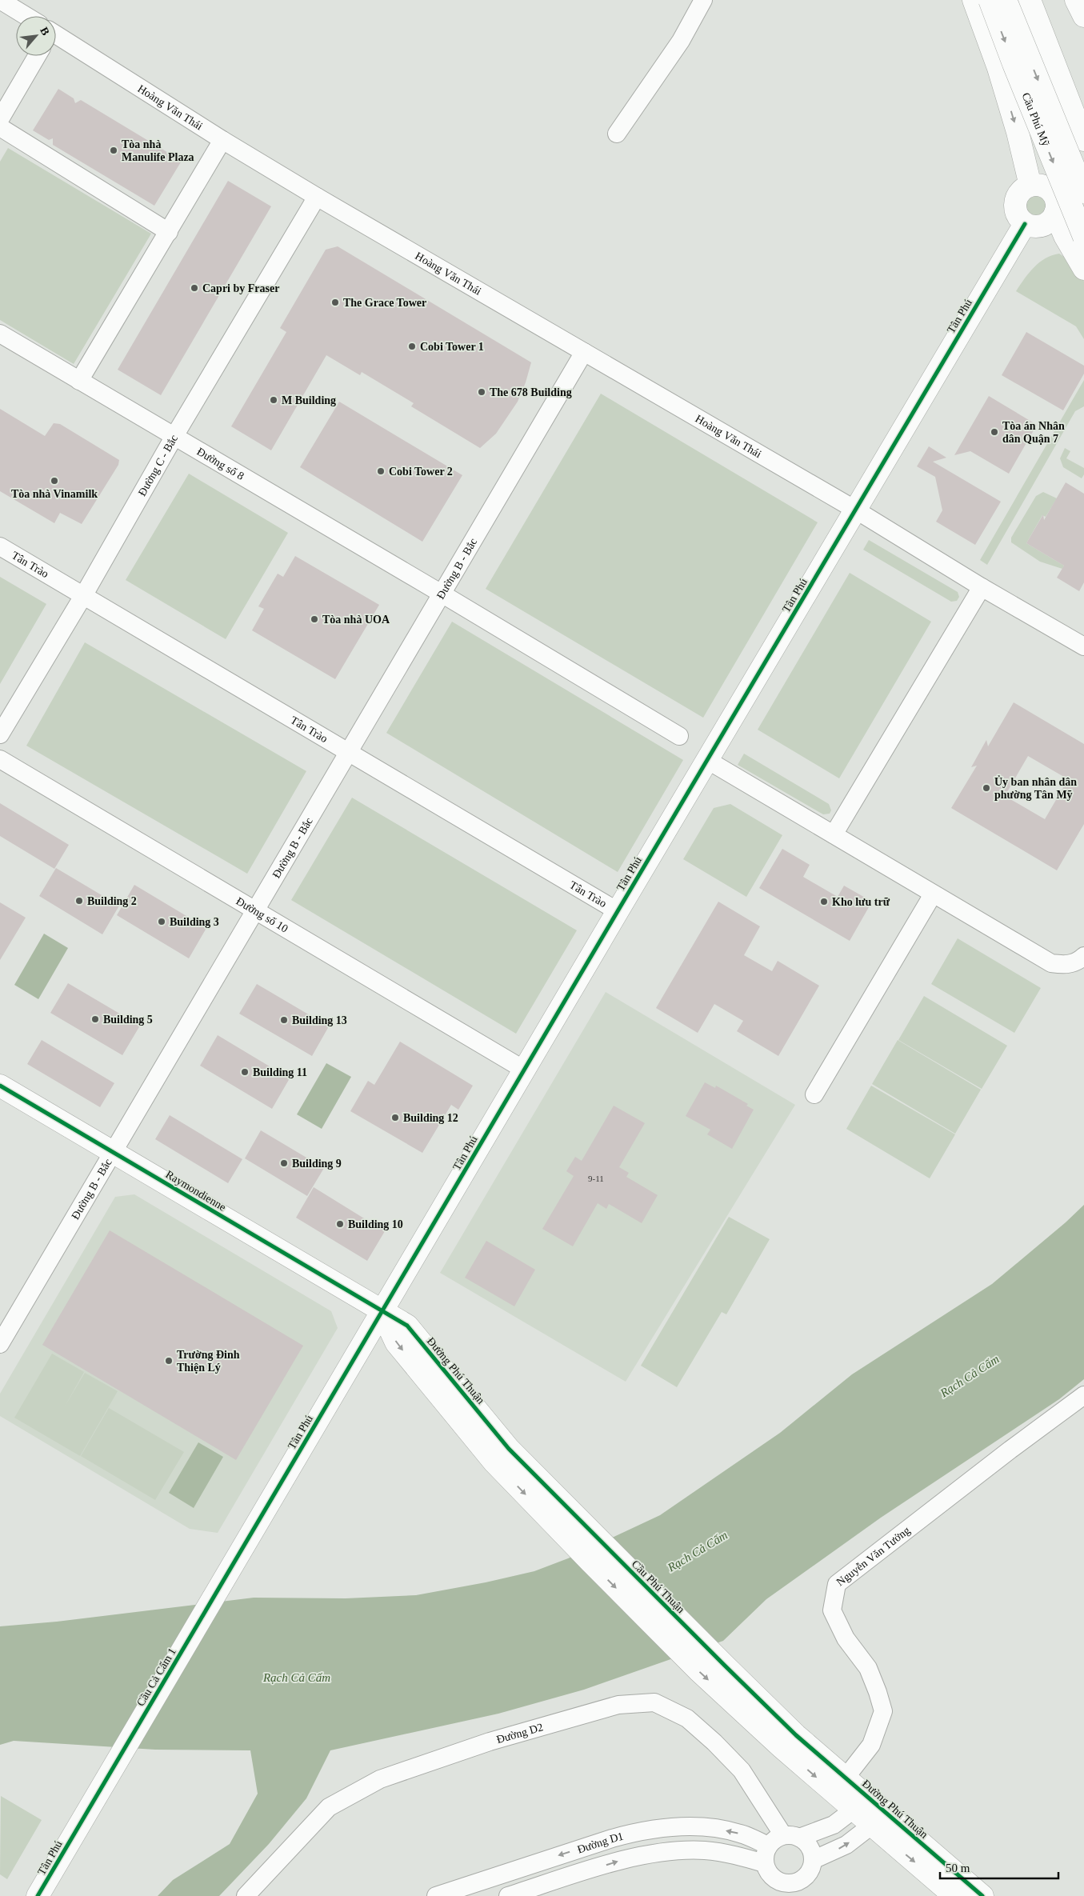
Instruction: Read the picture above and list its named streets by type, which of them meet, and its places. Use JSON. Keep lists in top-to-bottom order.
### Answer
{
  "streets": {
    "main road": [
      "Cầu Phú Mỹ",
      "Tân Phú",
      "Raymondienne",
      "Đường Phú Thuận",
      "Cầu Phú Thuận",
      "Cầu Cả Cấm 1"
    ],
    "street": [
      "Hoàng Văn Thái",
      "Đường số 8",
      "Đường C - Bắc",
      "Tân Trào",
      "Đường B - Bắc",
      "Đường số 10",
      "Nguyễn Văn Tưởng",
      "Đường D2",
      "Đường D1"
    ]
  },
  "crossings": [
    ["Hoàng Văn Thái", "Tân Phú"],
    ["Hoàng Văn Thái", "Đường C - Bắc"],
    ["Hoàng Văn Thái", "Đường B - Bắc"],
    ["Tân Phú", "Tân Trào"],
    ["Tân Phú", "Đường số 10"],
    ["Tân Phú", "Raymondienne"],
    ["Tân Phú", "Đường Phú Thuận"],
    ["Tân Phú", "Cầu Cả Cấm 1"],
    ["Đường số 8", "Đường C - Bắc"],
    ["Đường số 8", "Đường B - Bắc"],
    ["Đường C - Bắc", "Tân Trào"],
    ["Tân Trào", "Đường B - Bắc"],
    ["Đường B - Bắc", "Đường số 10"],
    ["Đường B - Bắc", "Raymondienne"],
    ["Raymondienne", "Đường Phú Thuận"],
    ["Đường Phú Thuận", "Nguyễn Văn Tưởng"],
    ["Đường Phú Thuận", "Cầu Phú Thuận"],
    ["Đường D2", "Đường D1"]
  ],
  "water": ["Rạch Cả Cấm"],
  "places": [
    "Tòa nhà Manulife Plaza",
    "Capri by Fraser",
    "The Grace Tower",
    "Cobi Tower 1",
    "The 678 Building",
    "M Building",
    "Tòa án Nhân dân Quận 7",
    "Cobi Tower 2",
    "Tòa nhà Vinamilk",
    "Tòa nhà UOA",
    "Ủy ban nhân dân phường Tân Mỹ",
    "Building 2",
    "Kho lưu trữ",
    "Building 3",
    "Building 5",
    "Building 13",
    "Building 11",
    "Building 12",
    "Building 9",
    "Building 10",
    "Trường Đinh Thiện Lý"
  ],
  "house_numbers": ["9-11"],
  "scale_bar": "50 m",
  "north": "top right"
}
